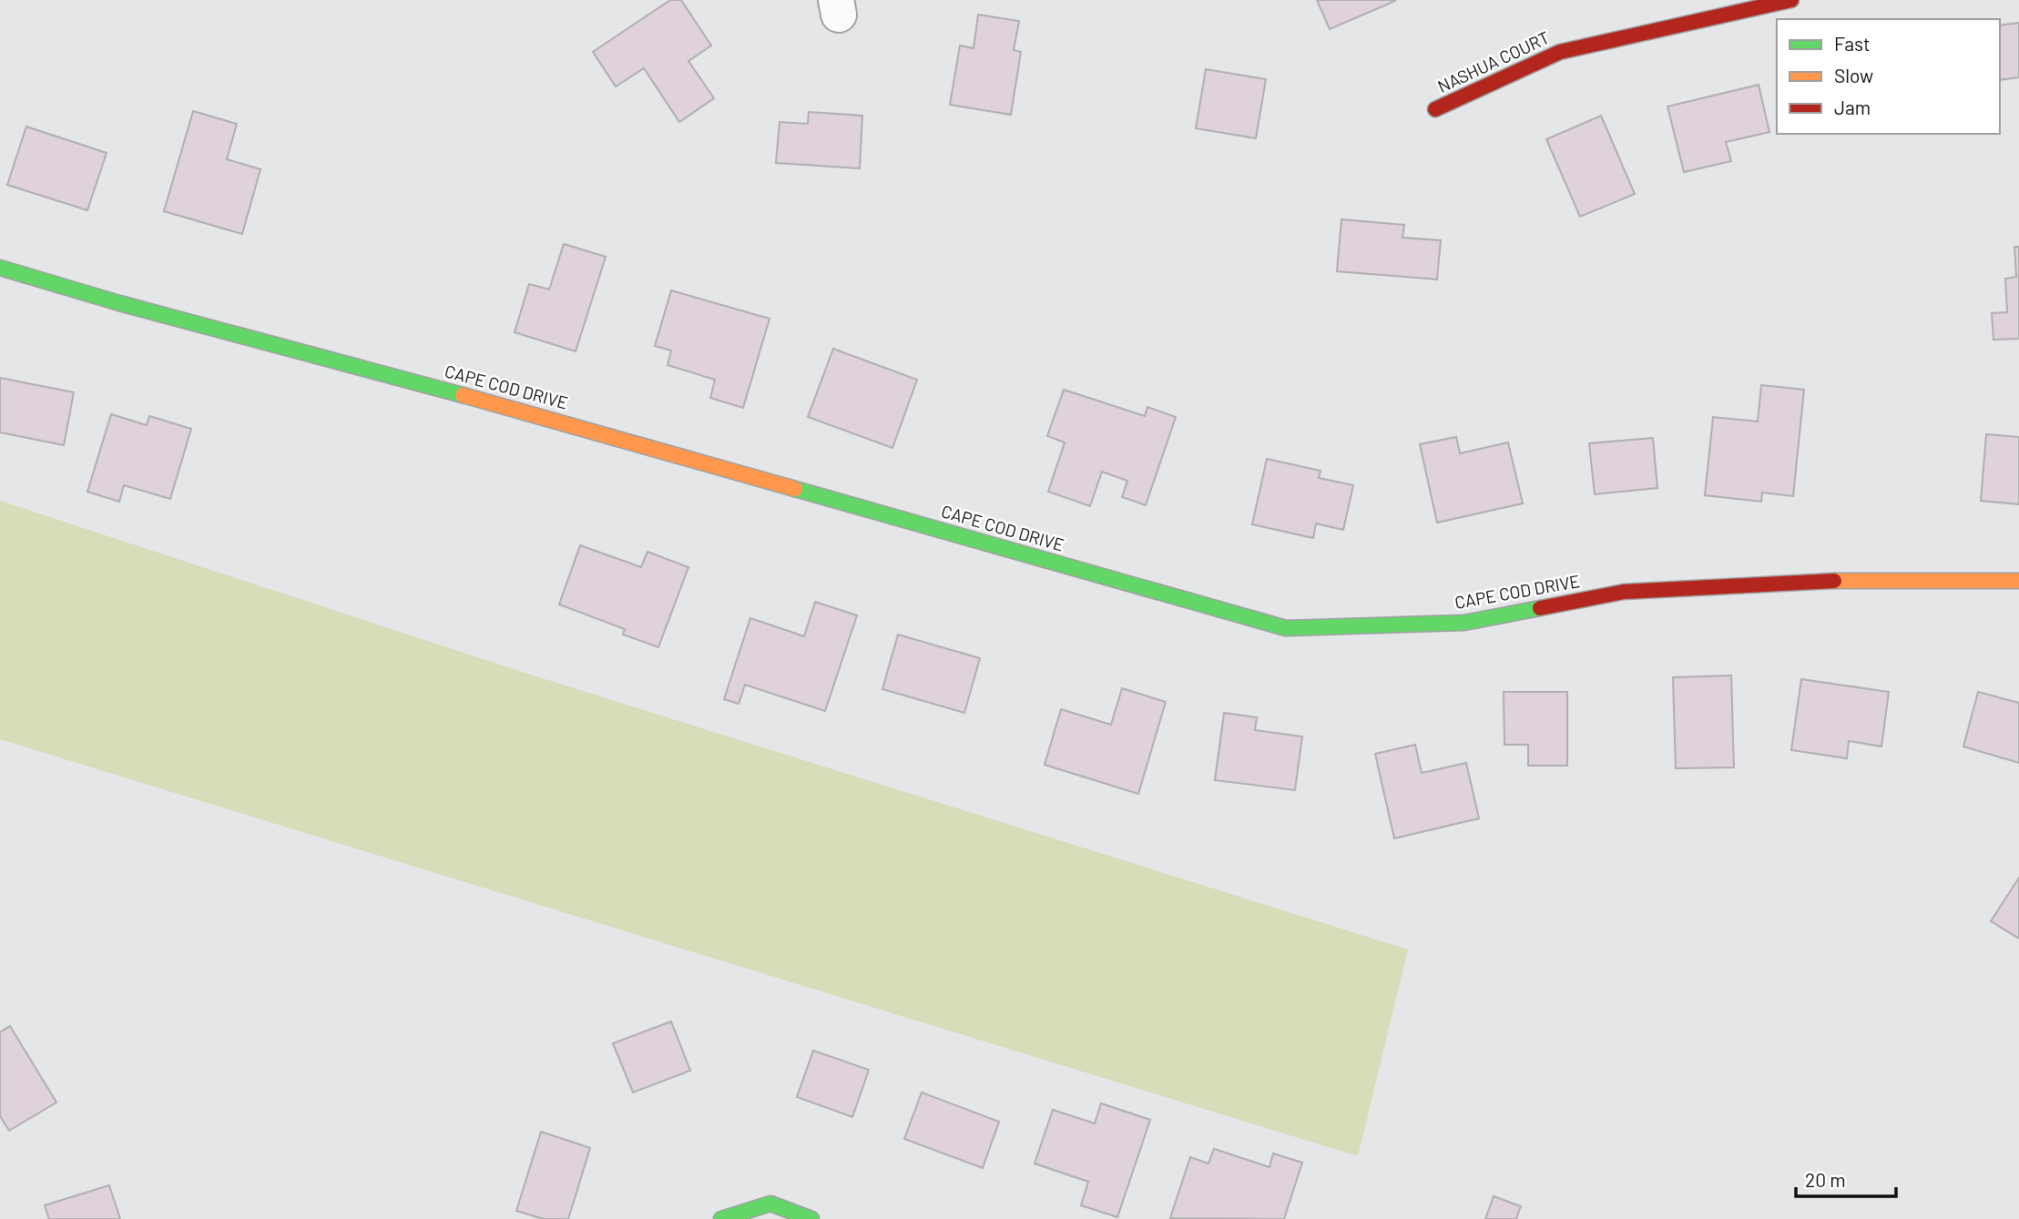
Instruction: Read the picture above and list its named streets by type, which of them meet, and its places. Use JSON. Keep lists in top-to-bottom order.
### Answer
{
  "streets": {
    "street": ["NASHUA COURT", "CAPE COD DRIVE"]
  },
  "legend": ["Fast", "Slow", "Jam"],
  "scale_bar": "20 m"
}
